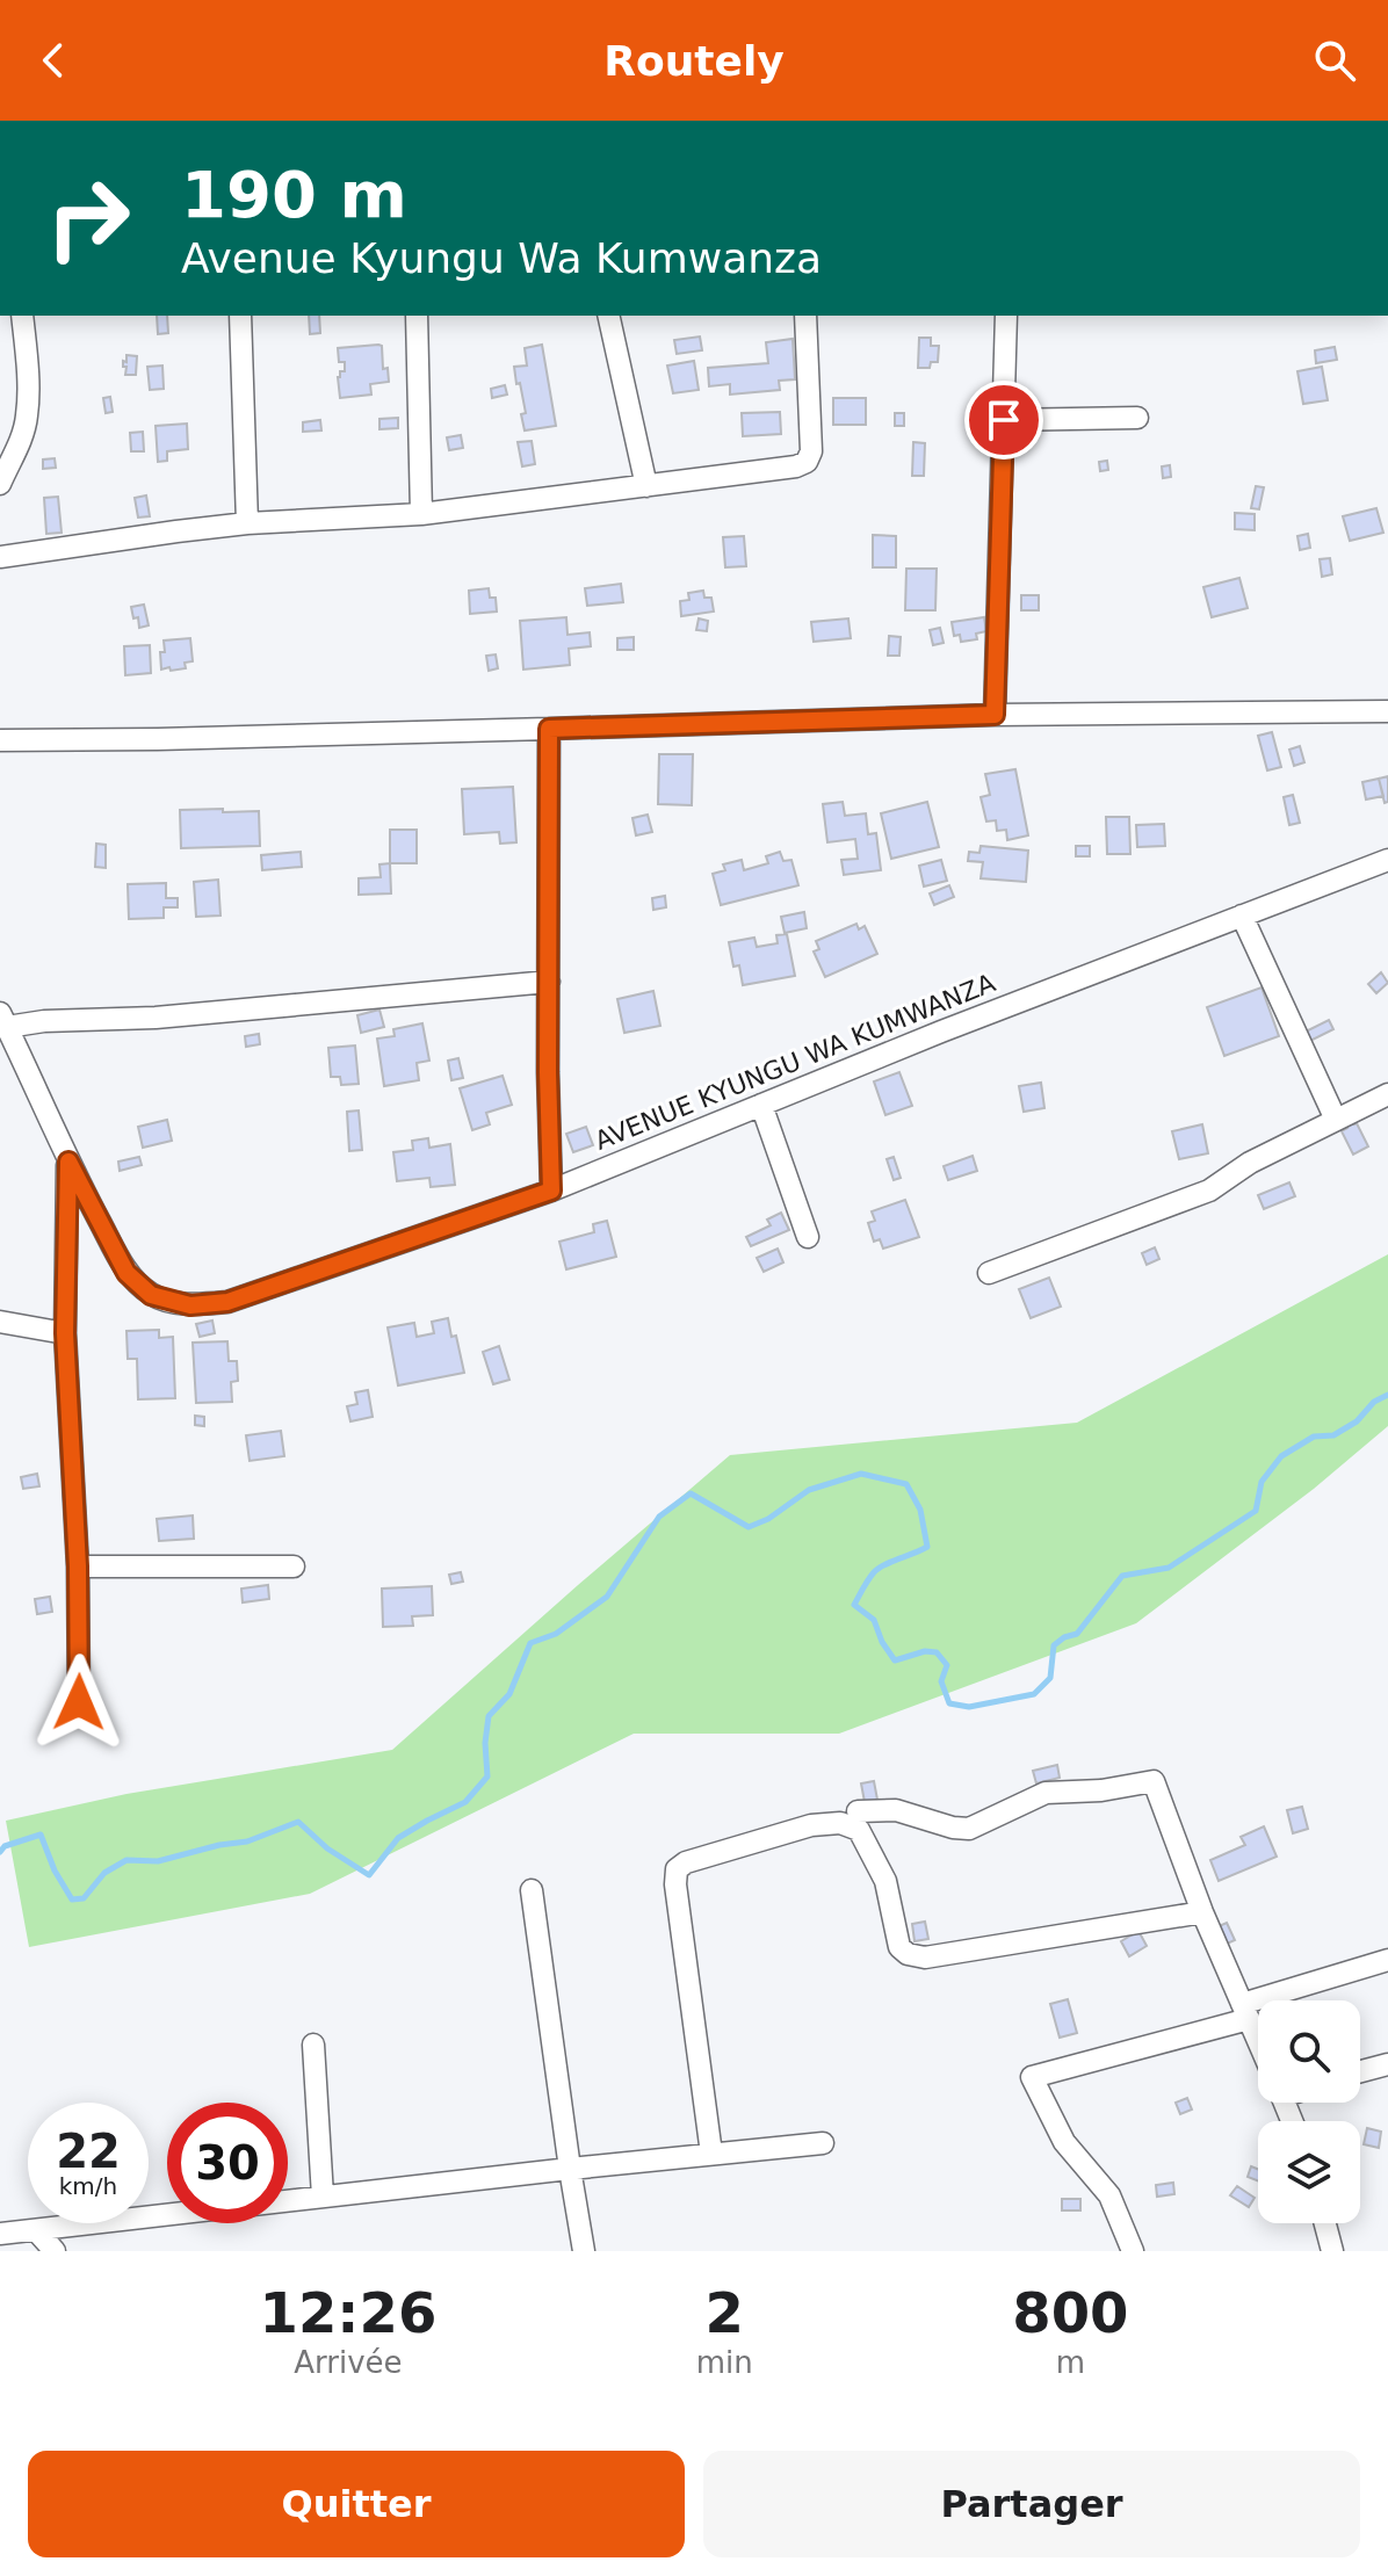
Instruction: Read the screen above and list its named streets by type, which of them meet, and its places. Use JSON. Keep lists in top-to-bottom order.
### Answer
{
  "streets": {
    "street": ["AVENUE KYUNGU WA KUMWANZA"]
  },
  "page": {
    "header": "Routely",
    "turn": ["190 m", "Avenue Kyungu Wa Kumwanza"],
    "speed": "22 km/h",
    "limit": "30",
    "eta": [
      "12:26",
      "Arrivée",
      "2",
      "min",
      "800",
      "m"
    ],
    "buttons": ["Quitter", "Partager"]
  }
}
